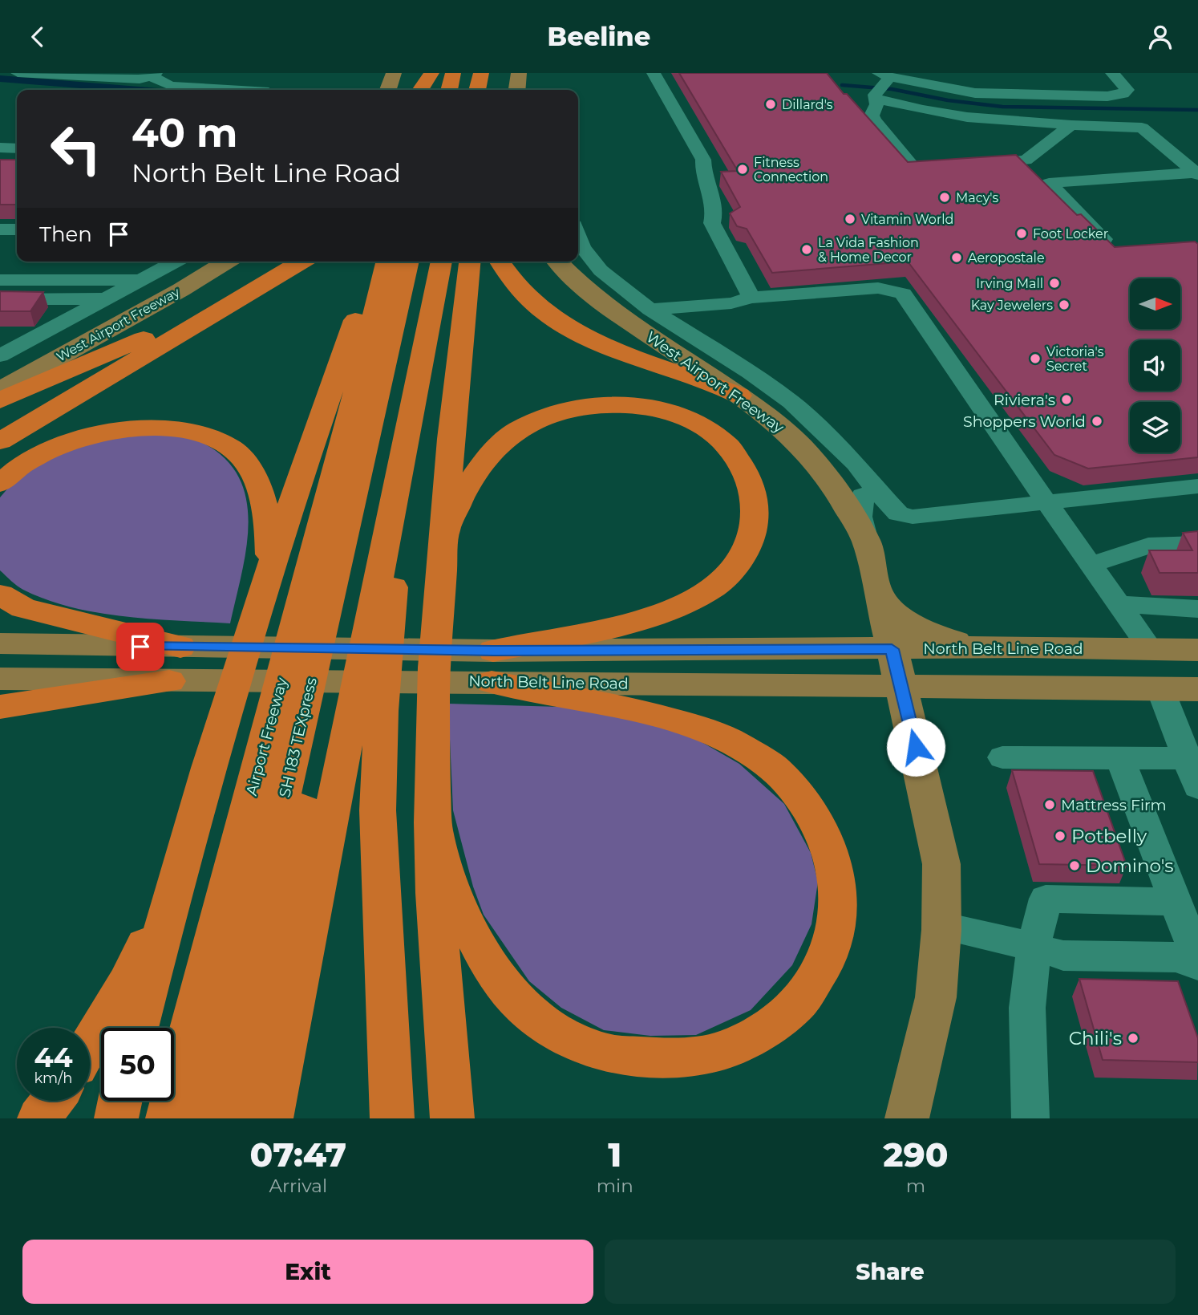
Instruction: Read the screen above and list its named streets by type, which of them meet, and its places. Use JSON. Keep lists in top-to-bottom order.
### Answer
{
  "streets": {
    "highway": ["Airport Freeway", "SH 183 TEXpress"],
    "main road": ["West Airport Freeway", "North Belt Line Road"]
  },
  "crossings": [
    ["West Airport Freeway", "North Belt Line Road"],
    ["Airport Freeway", "SH 183 TEXpress"]
  ],
  "places": [
    "Dillard's",
    "Fitness Connection",
    "Macy's",
    "Vitamin World",
    "Foot Locker",
    "La Vida Fashion & Home Decor",
    "Aeropostale",
    "Irving Mall",
    "Kay Jewelers",
    "Victoria's Secret",
    "Riviera's",
    "Shoppers World",
    "Mattress Firm",
    "Potbelly",
    "Domino's",
    "Chili's"
  ],
  "north": "right",
  "page": {
    "header": "Beeline",
    "turn": ["40 m", "North Belt Line Road"],
    "then": "Then",
    "speed": "44 km/h",
    "limit": "50",
    "eta": [
      "07:47",
      "Arrival",
      "1",
      "min",
      "290",
      "m"
    ],
    "buttons": ["Exit", "Share"]
  }
}
